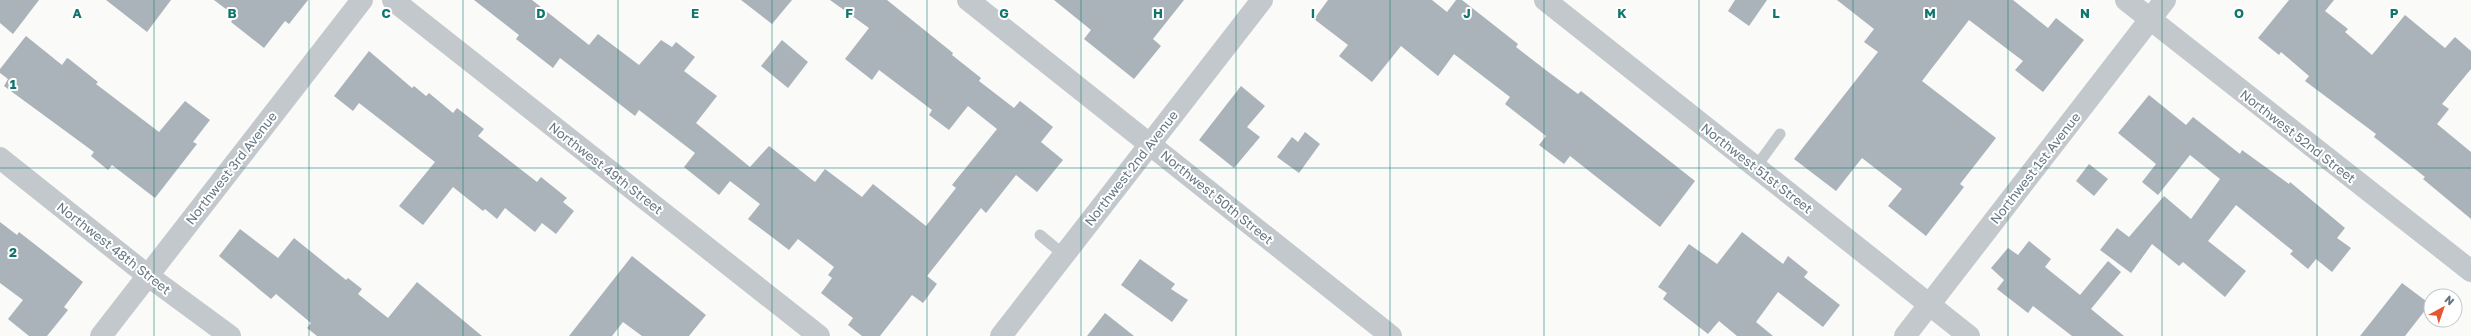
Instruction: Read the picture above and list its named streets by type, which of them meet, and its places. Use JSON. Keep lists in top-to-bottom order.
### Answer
{
  "streets": {
    "street": [
      "Northwest 52nd Street",
      "Northwest 3rd Avenue",
      "Northwest 49th Street",
      "Northwest 2nd Avenue",
      "Northwest 51st Street",
      "Northwest 1st Avenue",
      "Northwest 50th Street",
      "Northwest 48th Street"
    ]
  },
  "crossings": [
    ["Northwest 52nd Street", "Northwest 1st Avenue"],
    ["Northwest 3rd Avenue", "Northwest 48th Street"],
    ["Northwest 2nd Avenue", "Northwest 50th Street"],
    ["Northwest 51st Street", "Northwest 1st Avenue"]
  ],
  "north": "top right",
  "grid": {
    "columns": [
      "A",
      "B",
      "C",
      "D",
      "E",
      "F",
      "G",
      "H",
      "I",
      "J",
      "K",
      "L",
      "M",
      "N",
      "O",
      "P"
    ],
    "rows": ["1", "2"]
  }
}
